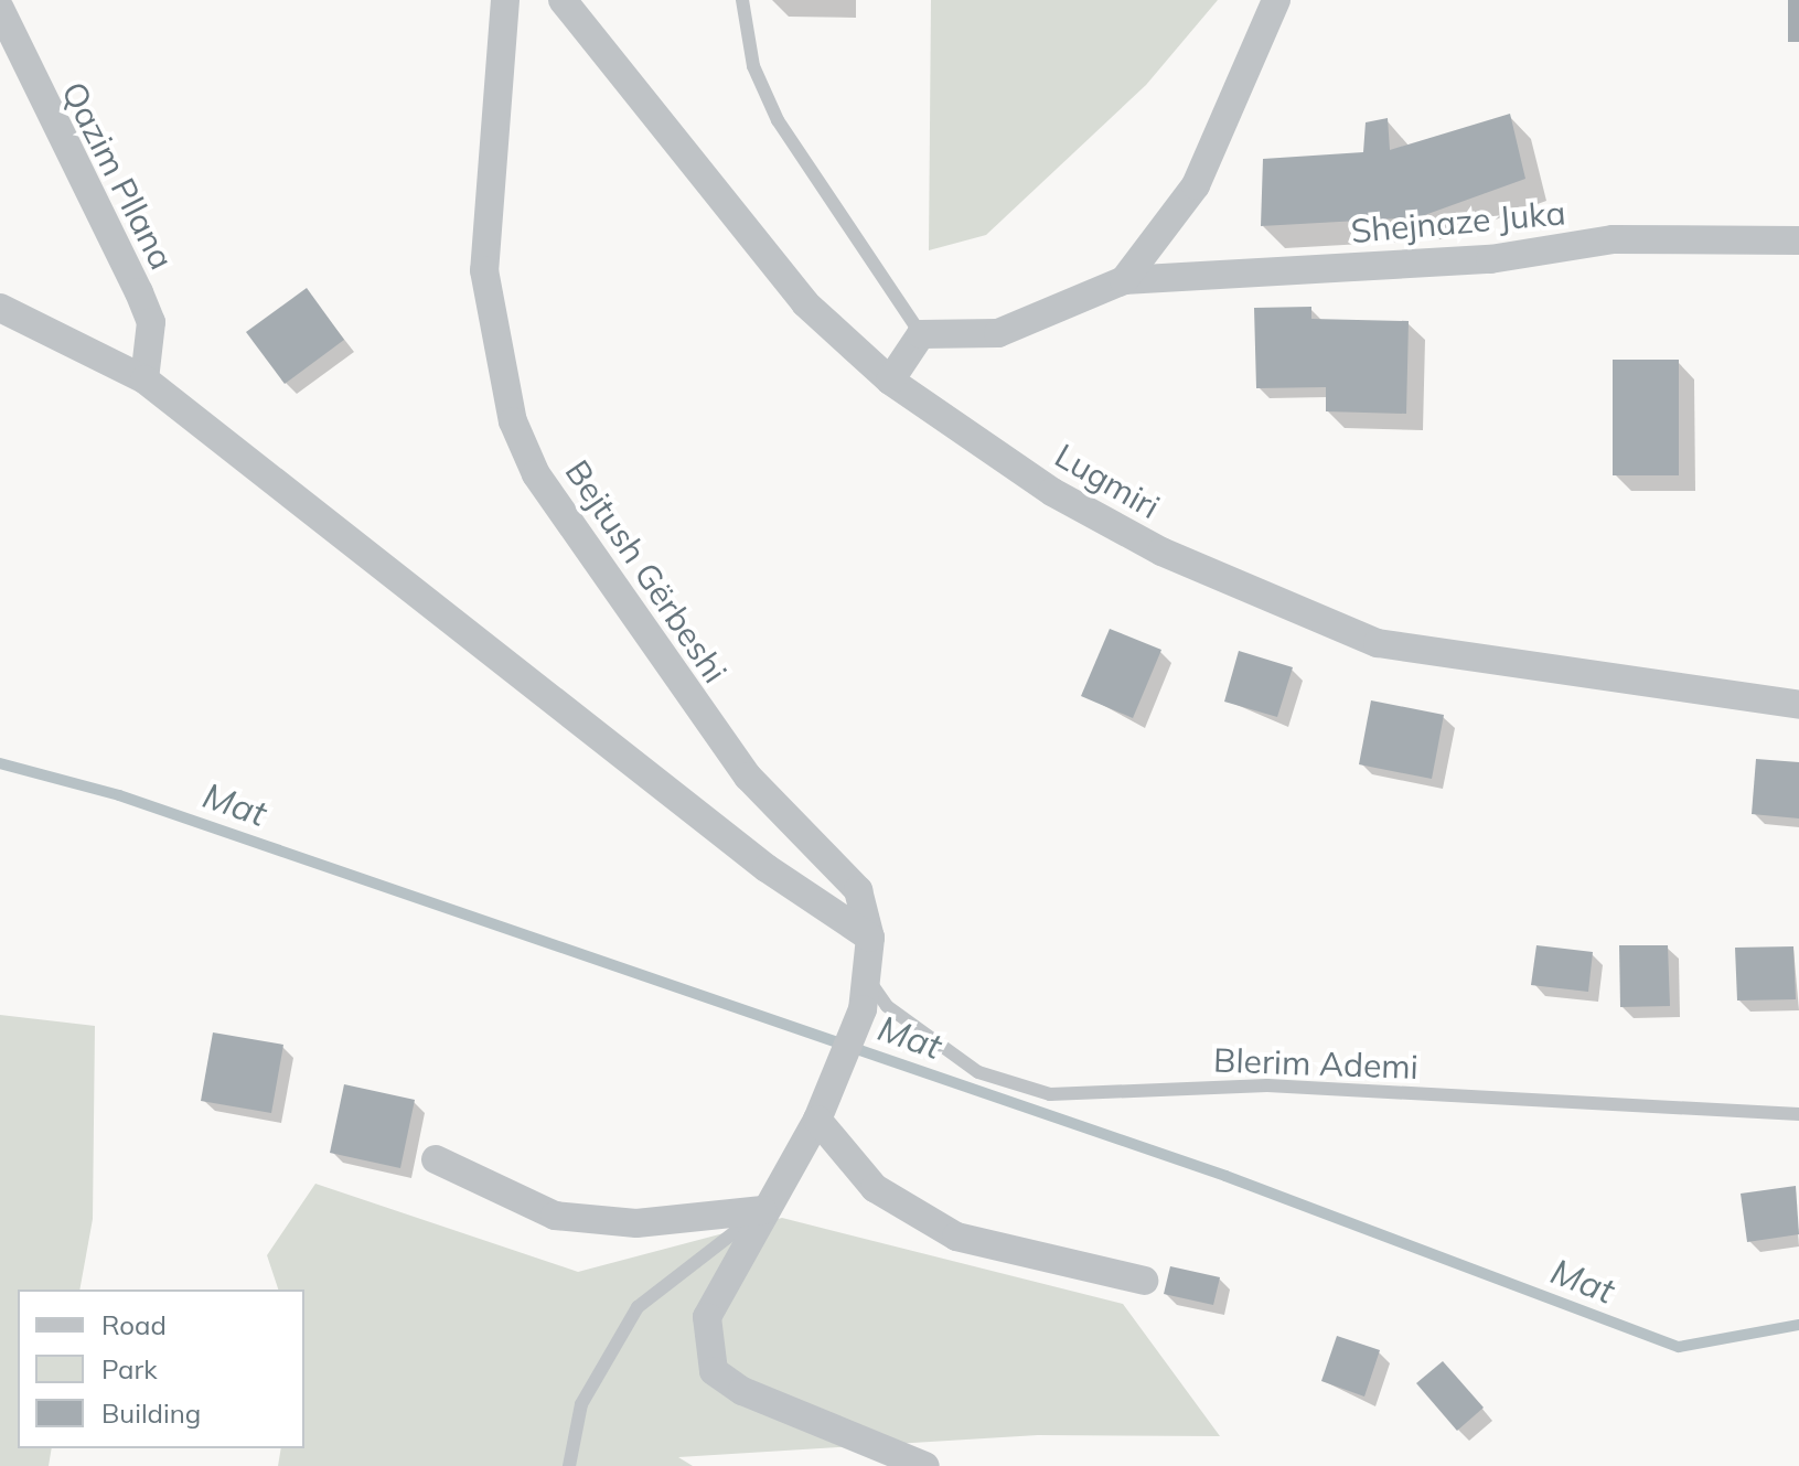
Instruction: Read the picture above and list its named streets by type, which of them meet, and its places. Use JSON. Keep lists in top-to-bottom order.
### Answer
{
  "streets": {
    "street": [
      "Qazim Pllana",
      "Shejnaze Juka",
      "Lugmiri",
      "Bejtush Gërbeshi"
    ],
    "lane": ["Blerim Ademi"]
  },
  "crossings": [
    ["Bejtush Gërbeshi", "Blerim Ademi"]
  ],
  "water": ["Mat"],
  "legend": ["Road", "Park", "Building"]
}
